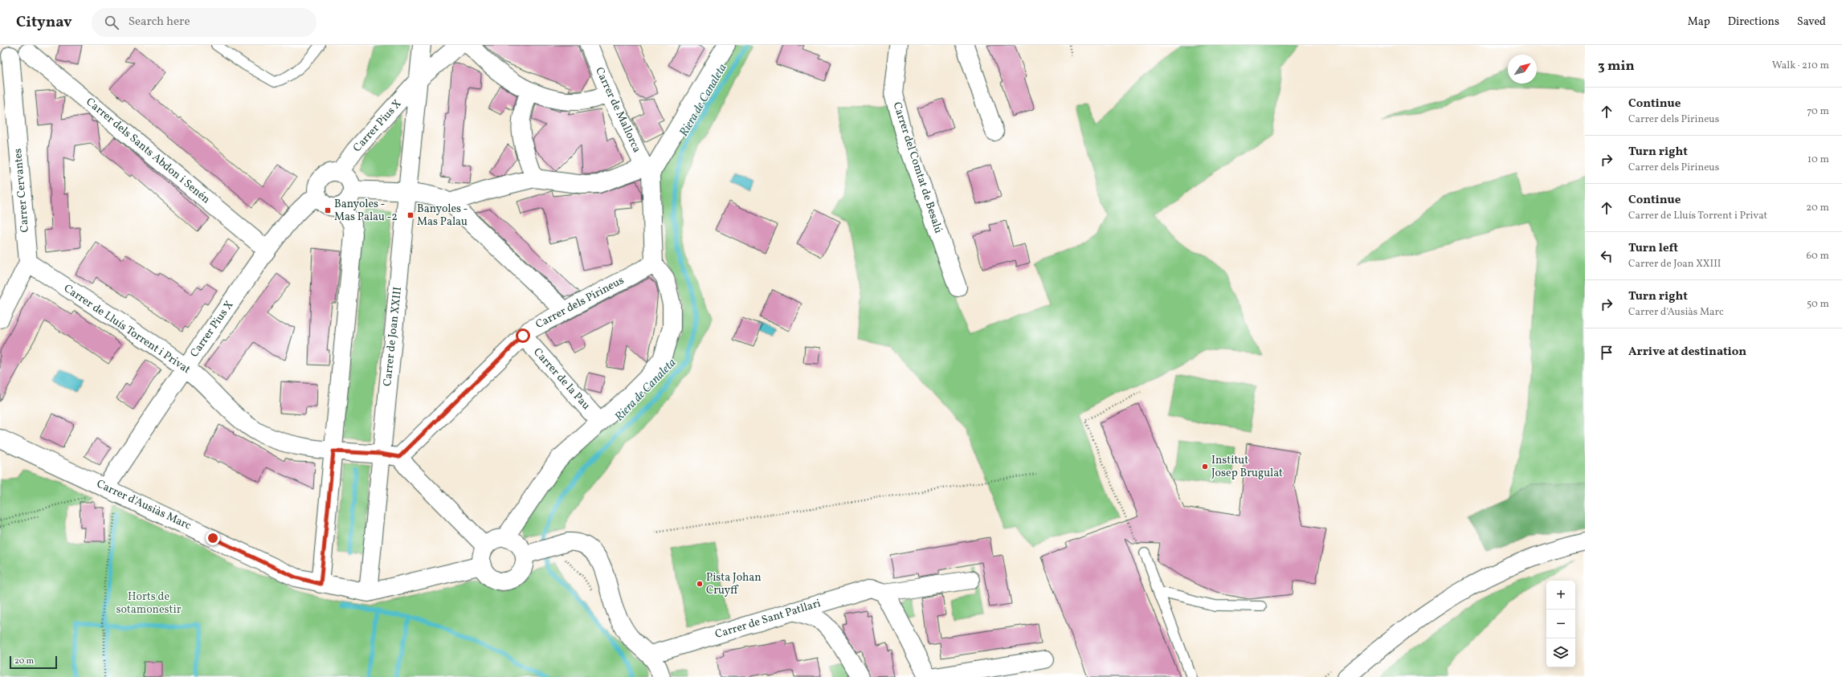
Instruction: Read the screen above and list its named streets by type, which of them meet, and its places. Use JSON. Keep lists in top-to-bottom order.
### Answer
{
  "streets": {
    "street": [
      "Carrer de Mallorca",
      "Carrer Pius X",
      "Carrer dels Sants Abdon i Senén",
      "Carrer del Comtat de Besalú",
      "Carrer Cervantes",
      "Carrer dels Pirineus",
      "Carrer de Lluís Torrent i Privat",
      "Carrer de Joan XXIII",
      "Carrer de la Pau",
      "Carrer d'Ausiàs Marc",
      "Carrer de Sant Patllari"
    ]
  },
  "crossings": [
    ["Carrer Pius X", "Carrer dels Sants Abdon i Senén"],
    ["Carrer Pius X", "Carrer de Lluís Torrent i Privat"],
    ["Carrer Pius X", "Carrer de Joan XXIII"],
    ["Carrer Pius X", "Carrer d'Ausiàs Marc"],
    ["Carrer Cervantes", "Carrer de Lluís Torrent i Privat"],
    ["Carrer dels Pirineus", "Carrer de la Pau"],
    ["Carrer de Lluís Torrent i Privat", "Carrer de Joan XXIII"],
    ["Carrer de Joan XXIII", "Carrer d'Ausiàs Marc"]
  ],
  "water": ["Riera de Canaleta"],
  "parks": ["Horts de sotamonestir"],
  "places": {
    "transit": ["Banyoles - Mas Palau -2", "Banyoles - Mas Palau"],
    "other": ["Institut Josep Brugulat", "Pista Johan Cruyff"]
  },
  "scale_bar": "20 m",
  "north": "top right",
  "page": {
    "header": "Citynav",
    "search": "Search here",
    "nav": ["Map", "Directions", "Saved"],
    "heading": ["3 min", "Walk · 210 m"],
    "list": [
      ["Continue", "Carrer dels Pirineus", "70 m"],
      ["Turn right", "Carrer dels Pirineus", "10 m"],
      ["Continue", "Carrer de Lluís Torrent i Privat", "20 m"],
      ["Turn left", "Carrer de Joan XXIII", "60 m"],
      ["Turn right", "Carrer d'Ausiàs Marc", "50 m"],
      "Arrive at destination"
    ],
    "map_buttons": ["+", "−"],
    "scale": "20 m"
  }
}
